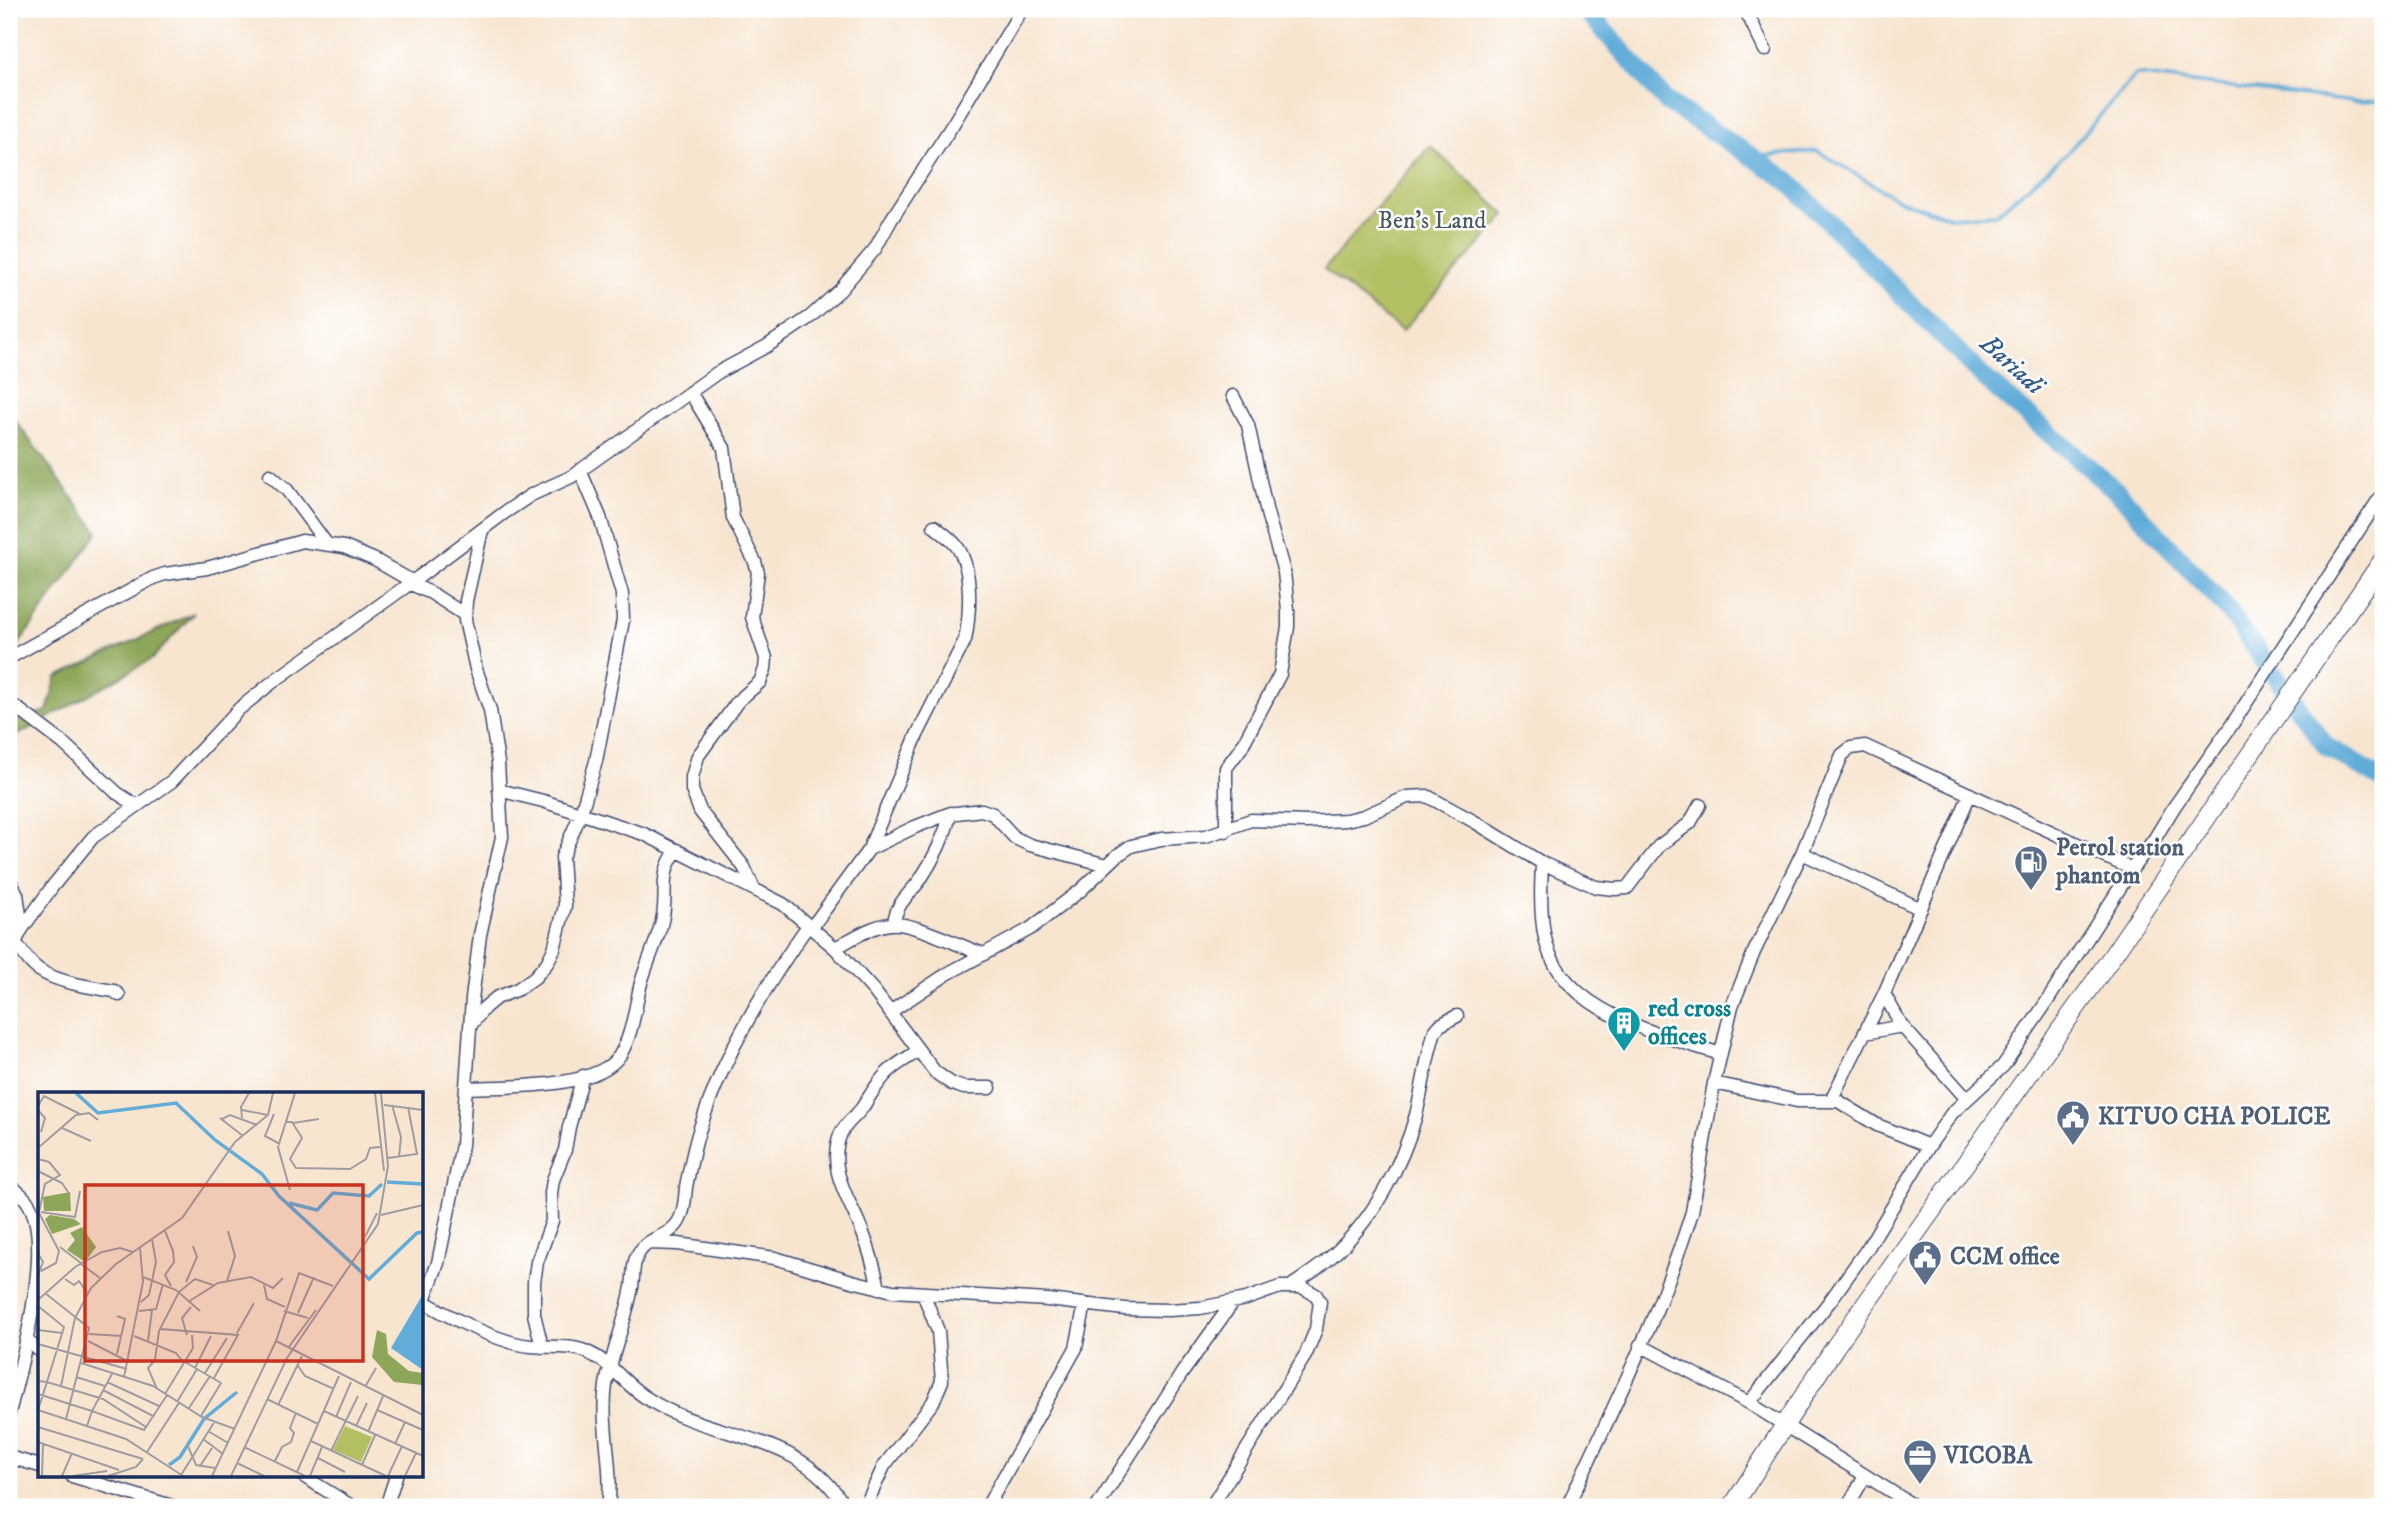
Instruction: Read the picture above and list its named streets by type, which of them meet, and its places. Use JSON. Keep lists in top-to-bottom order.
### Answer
{
  "water": ["Bariadi"],
  "parks": ["Ben's Land"],
  "places": {
    "fuel station": ["Petrol station phantom"],
    "building": ["red cross offices"],
    "public building": ["KITUO CHA POLICE", "CCM office"],
    "office": ["VICOBA"]
  }
}
